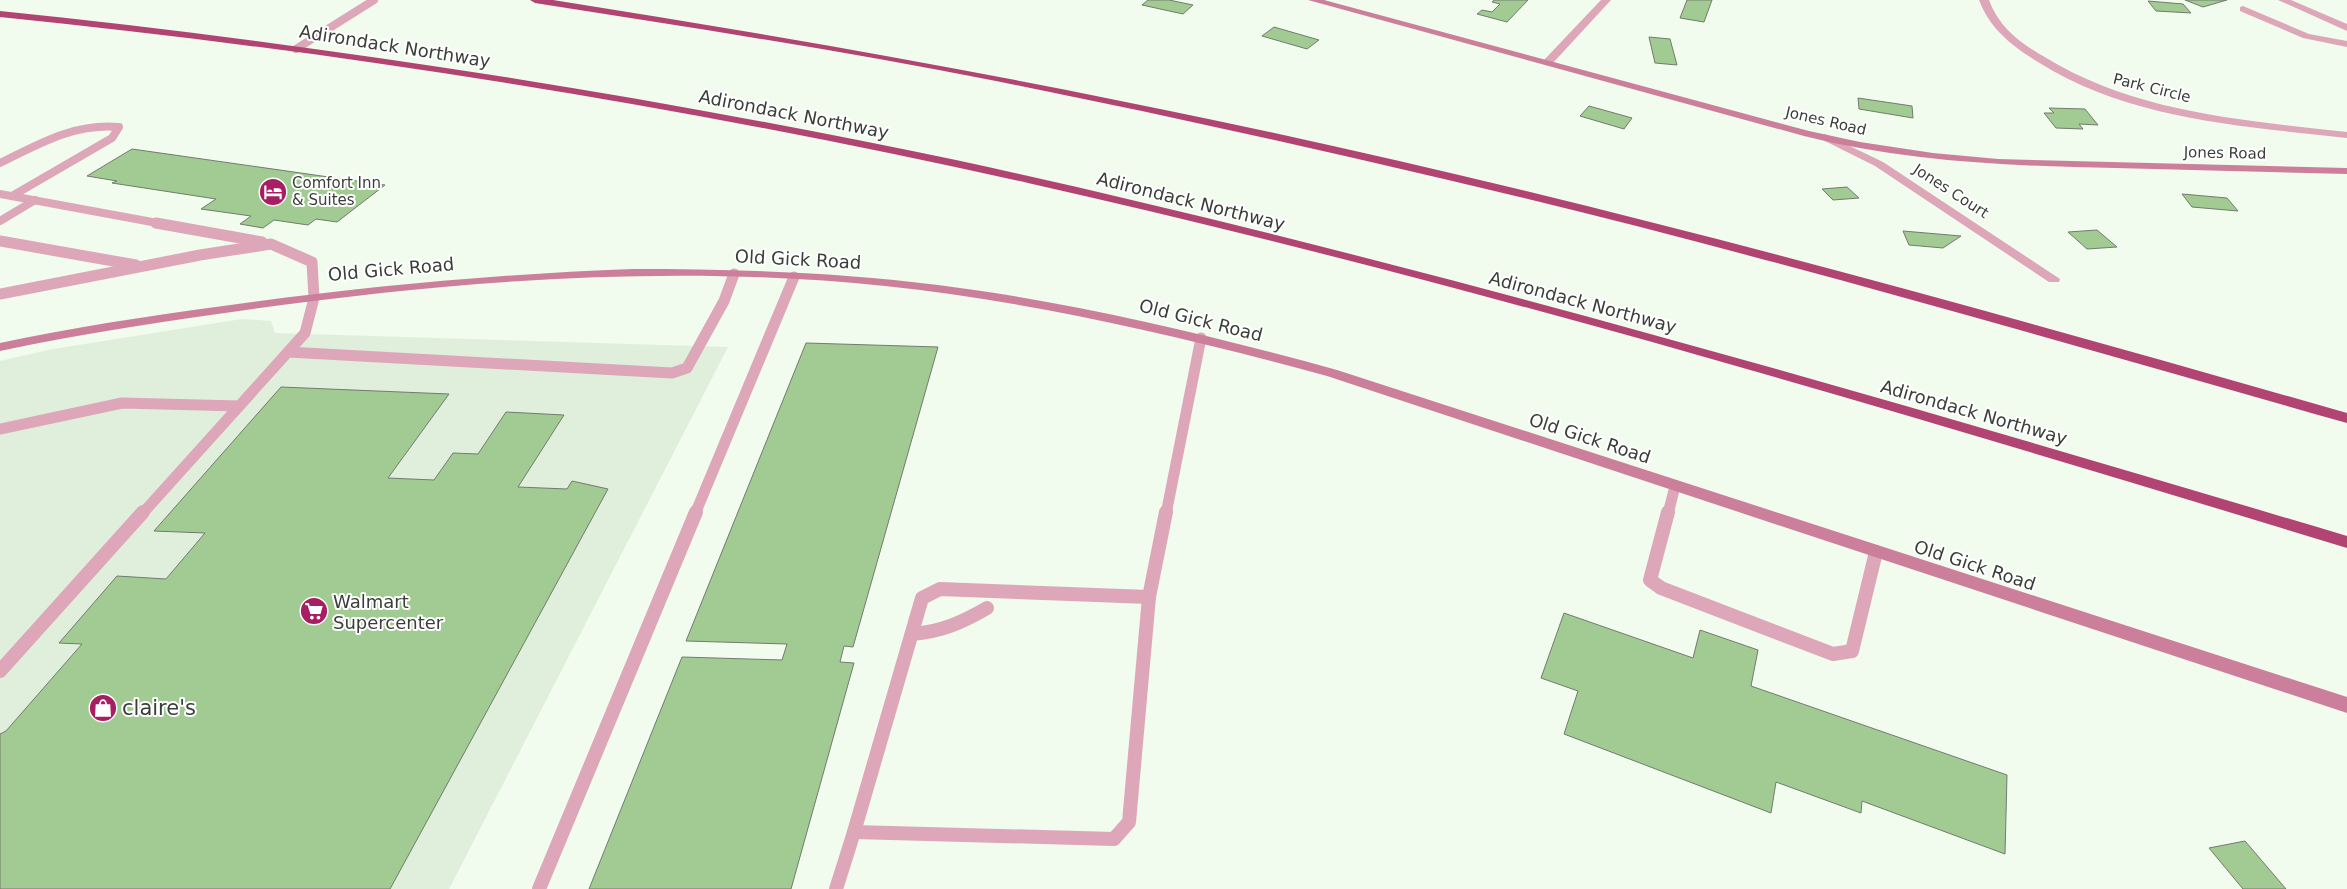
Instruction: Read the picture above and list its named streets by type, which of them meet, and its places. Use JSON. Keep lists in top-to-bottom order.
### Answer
{
  "streets": {
    "highway": ["Adirondack Northway"],
    "street": [
      "Park Circle",
      "Jones Road",
      "Jones Court",
      "Old Gick Road"
    ]
  },
  "crossings": [
    ["Jones Road", "Jones Court"]
  ],
  "places": {
    "hotel": ["Comfort Inn & Suites"],
    "supermarket": ["Walmart Supercenter"],
    "shop": ["claire's"]
  }
}
